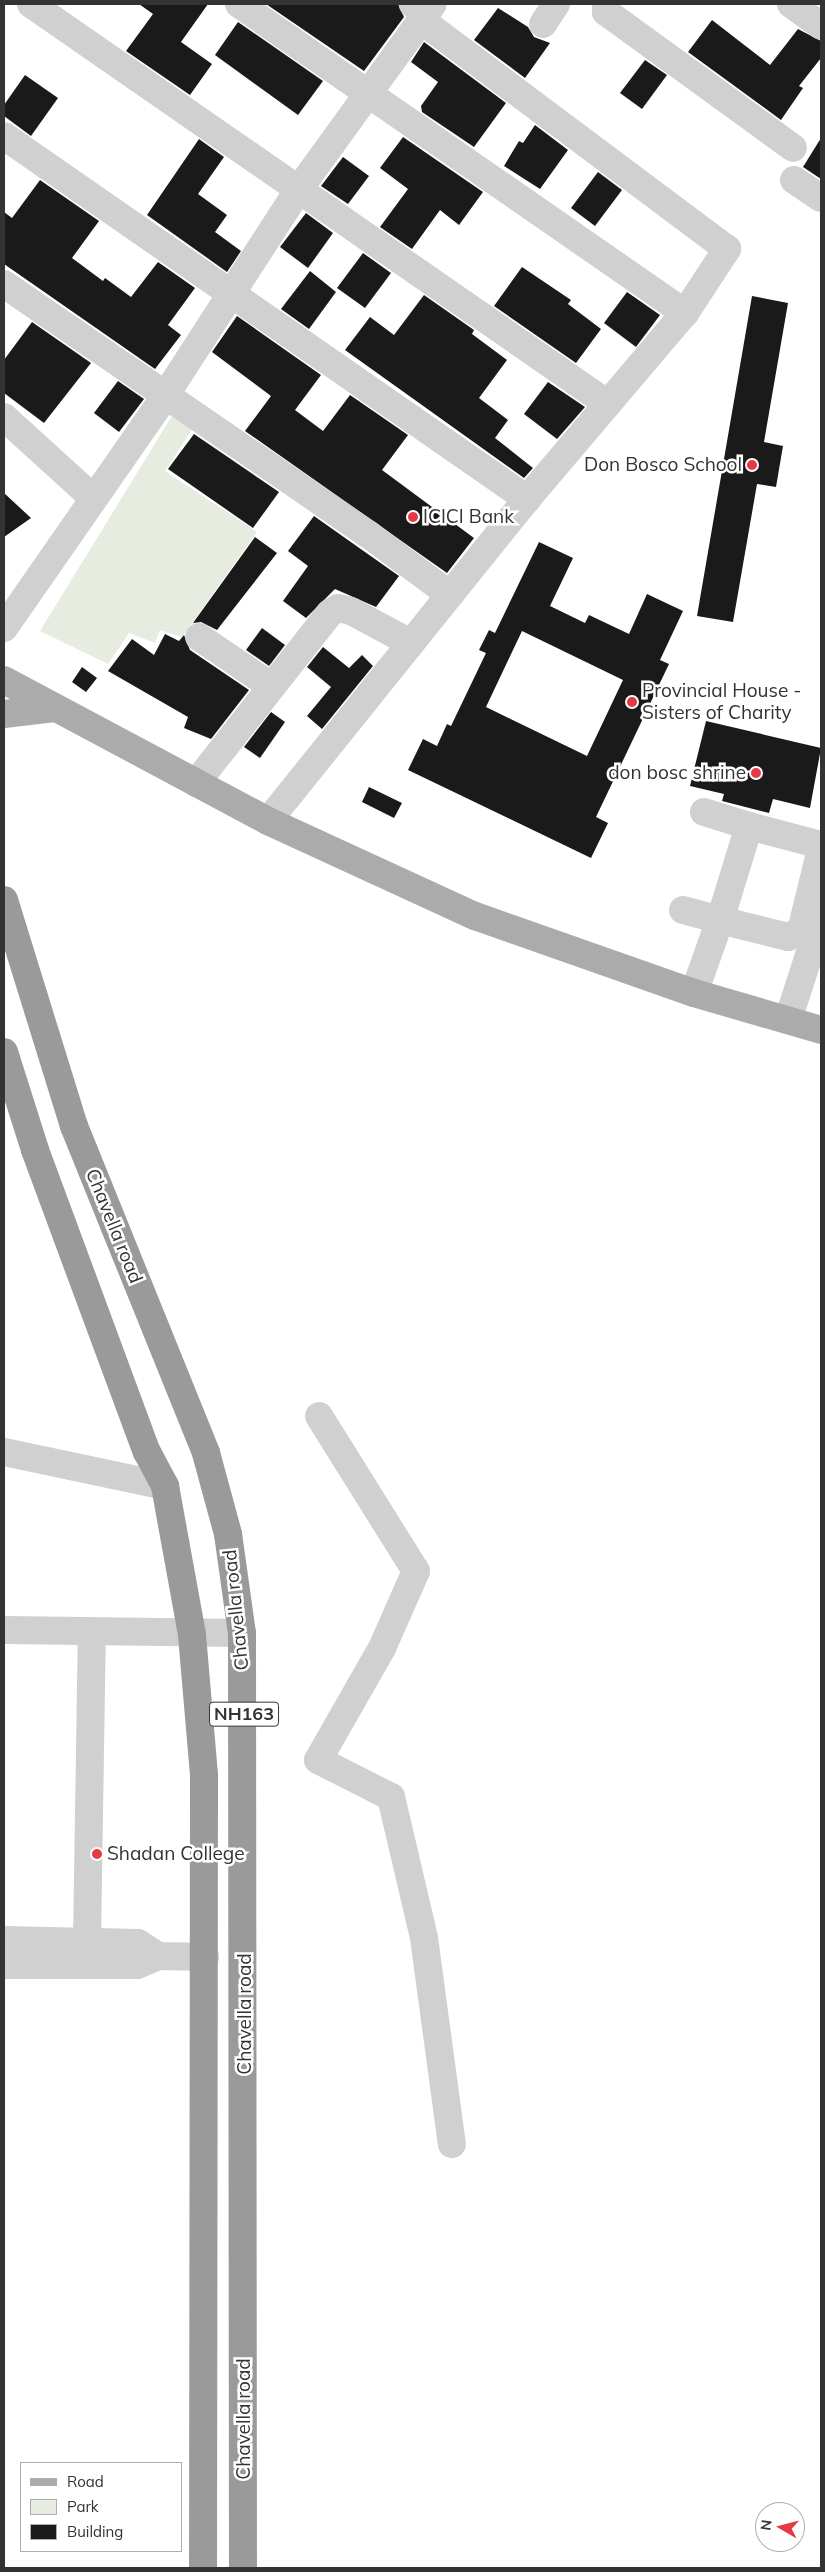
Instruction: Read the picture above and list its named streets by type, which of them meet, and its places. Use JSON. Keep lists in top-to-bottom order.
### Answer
{
  "streets": {
    "highway": ["Chavella road", "NH163"]
  },
  "places": [
    "Don Bosco School",
    "ICICI Bank",
    "Provincial House - Sisters of Charity",
    "don bosc shrine",
    "Shadan College"
  ],
  "legend": ["Road", "Park", "Building"],
  "north": "left"
}
